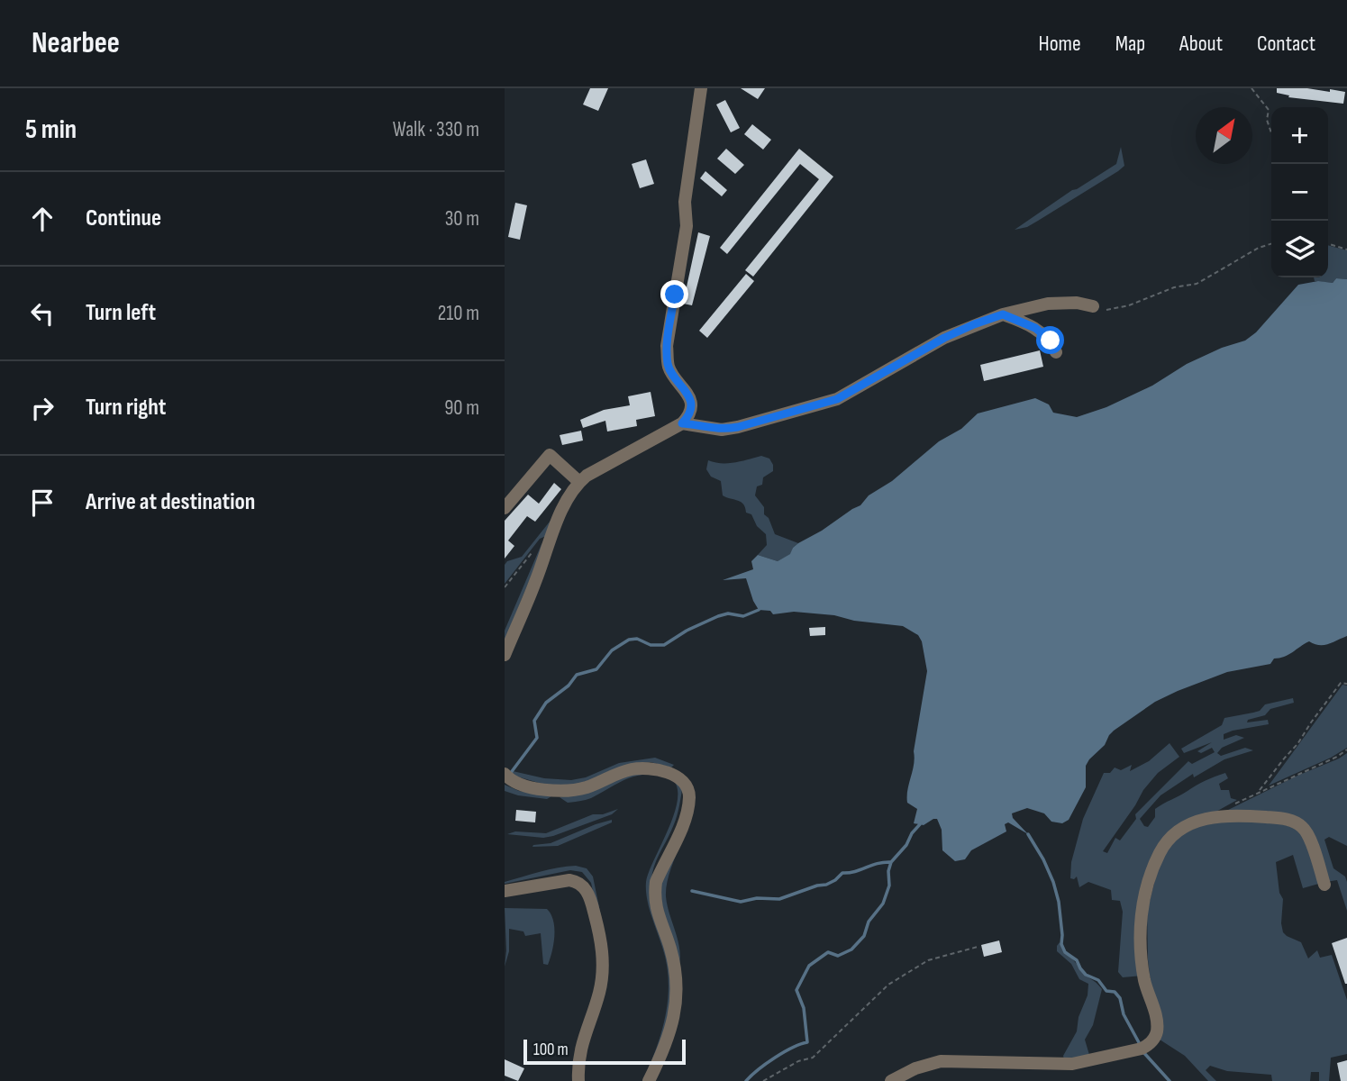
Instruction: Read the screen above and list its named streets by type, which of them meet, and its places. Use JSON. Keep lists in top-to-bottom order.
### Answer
{
  "scale_bar": "100 m",
  "north": "top right",
  "page": {
    "header": "Nearbee",
    "nav": [
      "Home",
      "Map",
      "About",
      "Contact"
    ],
    "heading": ["5 min", "Walk · 330 m"],
    "map_buttons": ["+", "−"],
    "list": [
      ["Continue", "30 m"],
      ["Turn left", "210 m"],
      ["Turn right", "90 m"],
      "Arrive at destination"
    ],
    "scale": "100 m"
  }
}
